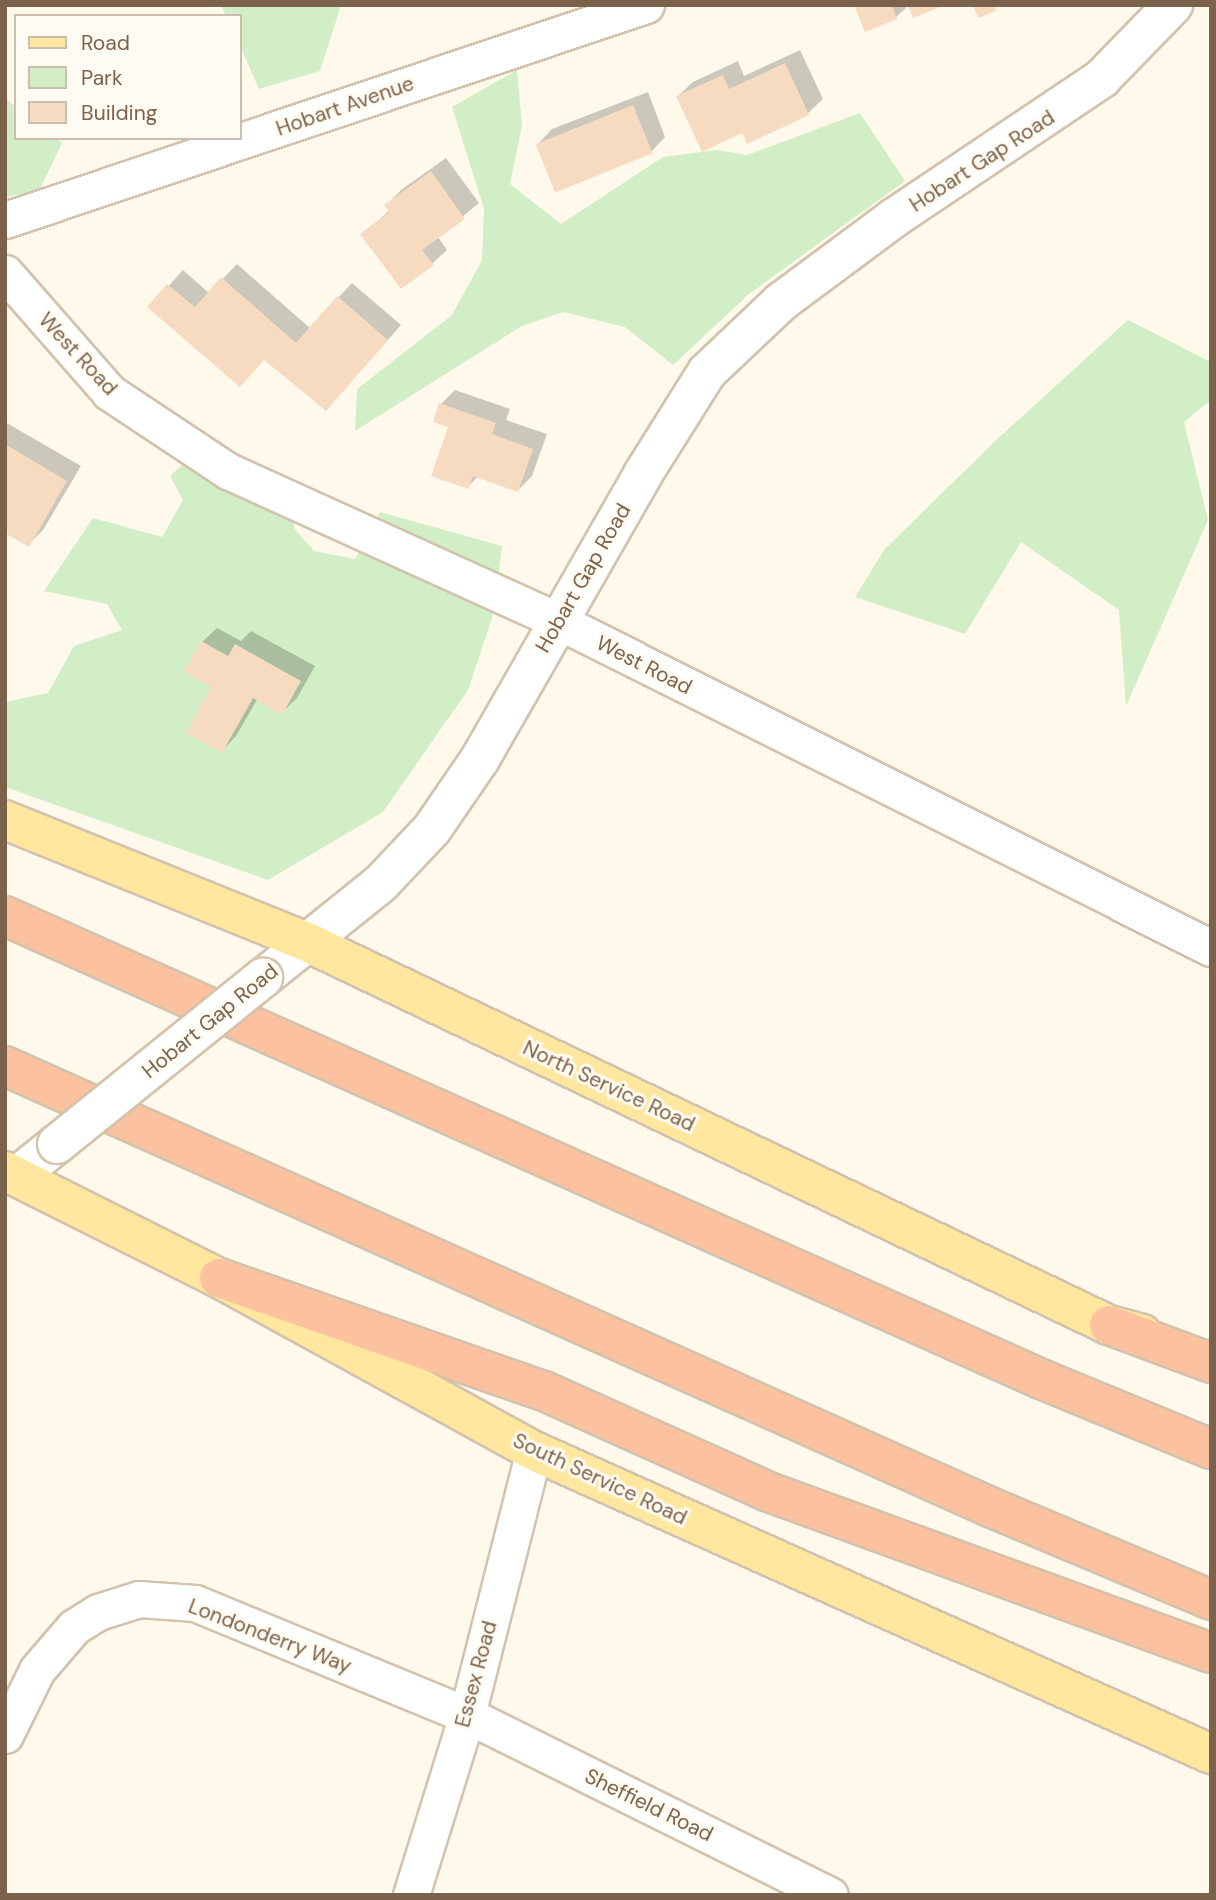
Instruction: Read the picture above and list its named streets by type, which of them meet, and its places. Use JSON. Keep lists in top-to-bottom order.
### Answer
{
  "streets": {
    "main road": ["North Service Road", "South Service Road"],
    "street": [
      "Hobart Avenue",
      "Hobart Gap Road",
      "West Road",
      "Londonderry Way",
      "Essex Road",
      "Sheffield Road"
    ]
  },
  "crossings": [
    ["Hobart Gap Road", "West Road"],
    ["Hobart Gap Road", "North Service Road"],
    ["Hobart Gap Road", "South Service Road"],
    ["South Service Road", "Essex Road"],
    ["Londonderry Way", "Essex Road"],
    ["Londonderry Way", "Sheffield Road"],
    ["Essex Road", "Sheffield Road"]
  ],
  "legend": ["Road", "Park", "Building"]
}
